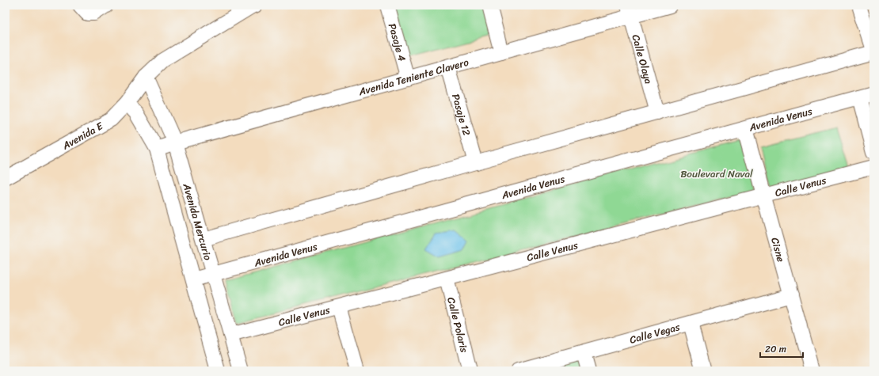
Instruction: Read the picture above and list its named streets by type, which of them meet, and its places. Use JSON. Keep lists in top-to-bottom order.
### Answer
{
  "streets": {
    "street": [
      "Pasaje 4",
      "Calle Olaya",
      "Avenida Teniente Clavero",
      "Pasaje 12",
      "Avenida Venus",
      "Avenida E",
      "Calle Venus",
      "Avenida Mercurio",
      "Cisne",
      "Calle Polaris",
      "Calle Vegas"
    ]
  },
  "crossings": [
    ["Pasaje 4", "Avenida Teniente Clavero"],
    ["Calle Olaya", "Avenida Teniente Clavero"],
    ["Avenida Teniente Clavero", "Pasaje 12"],
    ["Avenida Teniente Clavero", "Avenida Mercurio"],
    ["Avenida Venus", "Avenida Mercurio"],
    ["Avenida Venus", "Cisne"],
    ["Avenida E", "Avenida Mercurio"],
    ["Calle Venus", "Avenida Mercurio"],
    ["Calle Venus", "Cisne"],
    ["Calle Venus", "Calle Polaris"],
    ["Cisne", "Calle Vegas"]
  ],
  "parks": ["Boulevard Naval"],
  "scale_bar": "20 m"
}
